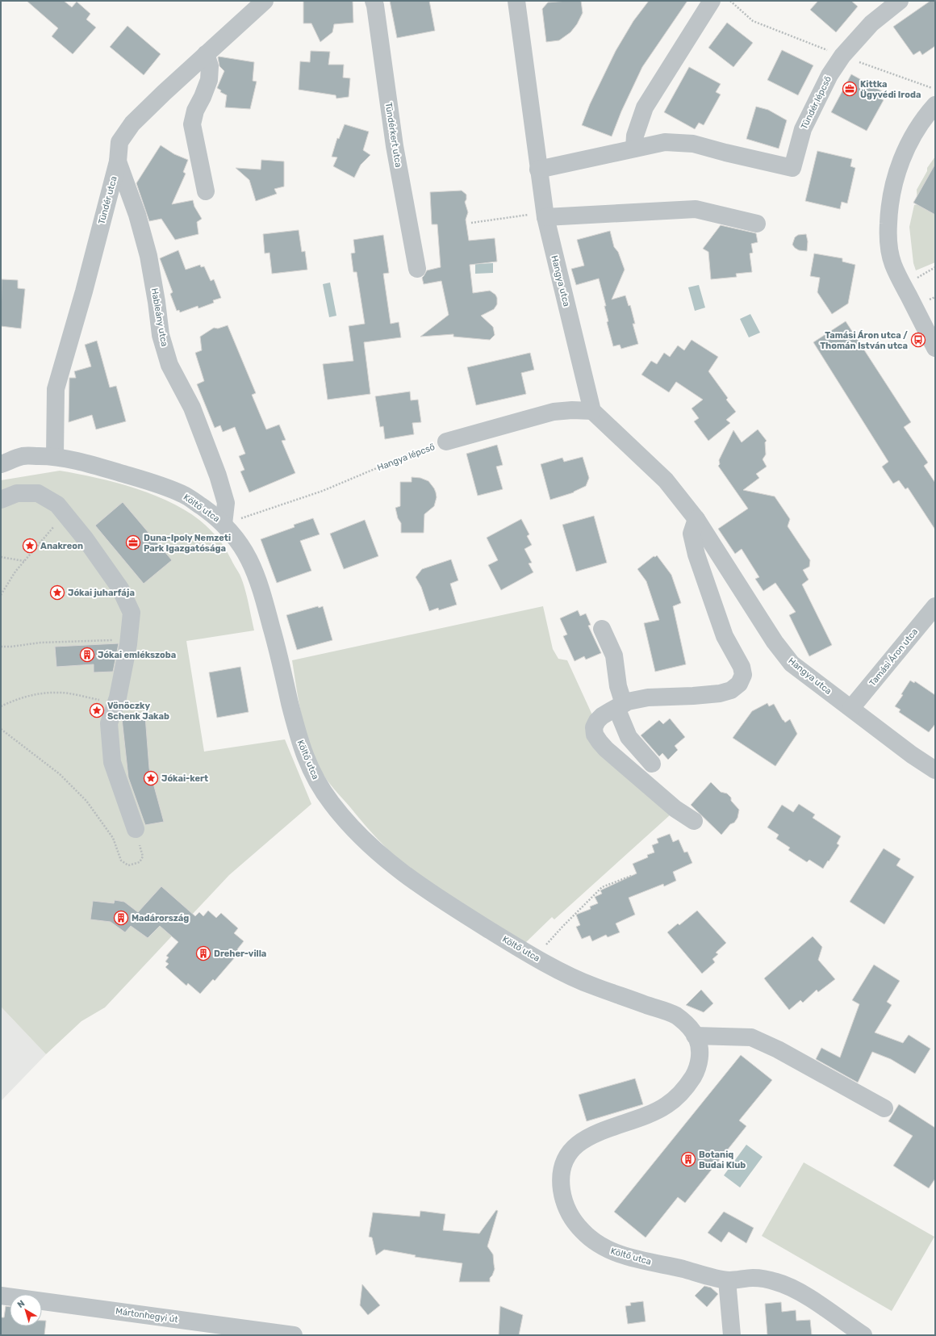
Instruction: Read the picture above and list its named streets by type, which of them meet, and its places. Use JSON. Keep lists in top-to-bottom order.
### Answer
{
  "streets": {
    "street": [
      "Tündér lépcső",
      "Tündérkert utca",
      "Tündér utca",
      "Hangya utca",
      "Hableány utca",
      "Hangya lépcső",
      "Költő utca",
      "Tamási Áron utca",
      "Mártonhegyi út"
    ]
  },
  "crossings": [
    ["Tündér lépcső", "Hangya utca"],
    ["Tündér utca", "Hableány utca"],
    ["Tündér utca", "Költő utca"],
    ["Hangya utca", "Hangya lépcső"],
    ["Hangya utca", "Tamási Áron utca"],
    ["Hableány utca", "Hangya lépcső"],
    ["Hableány utca", "Költő utca"],
    ["Hangya lépcső", "Költő utca"]
  ],
  "places": {
    "office": ["Kittka Ügyvédi Iroda", "Duna-Ipoly Nemzeti Park Igazgatósága"],
    "bus stop": ["Tamási Áron utca / Thomán István utca"],
    "place": [
      "Anakreon",
      "Jókai juharfája",
      "Vönöczky Schenk Jakab",
      "Jókai-kert"
    ],
    "building": [
      "Jókai emlékszoba",
      "Madárország",
      "Dreher-villa",
      "Botaniq Budai Klub"
    ]
  },
  "north": "top left"
}
